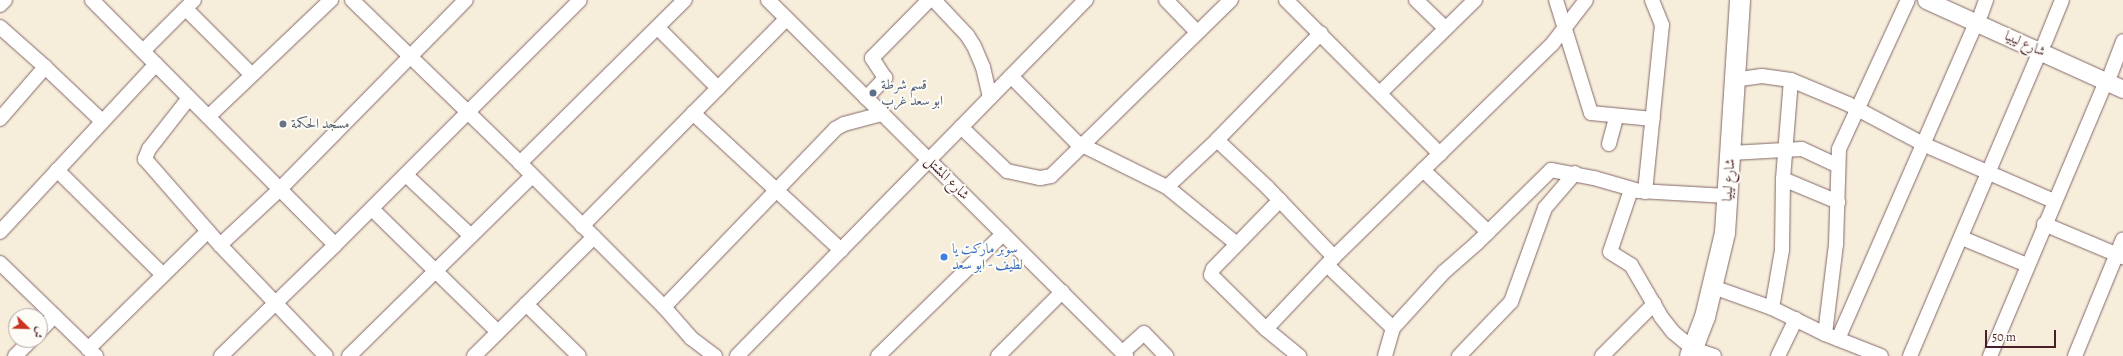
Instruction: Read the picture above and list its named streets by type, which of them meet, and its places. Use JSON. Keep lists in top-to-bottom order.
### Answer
{
  "streets": {
    "highway": ["شارع ليبيا"],
    "street": ["شارع المشتل"]
  },
  "places": ["قسم شرطة ابو سعد غرب", "مسجد الحكمة", "سوبر ماركت يا لطيف - ابو سعد"],
  "scale_bar": "50 m",
  "north": "bottom right"
}
